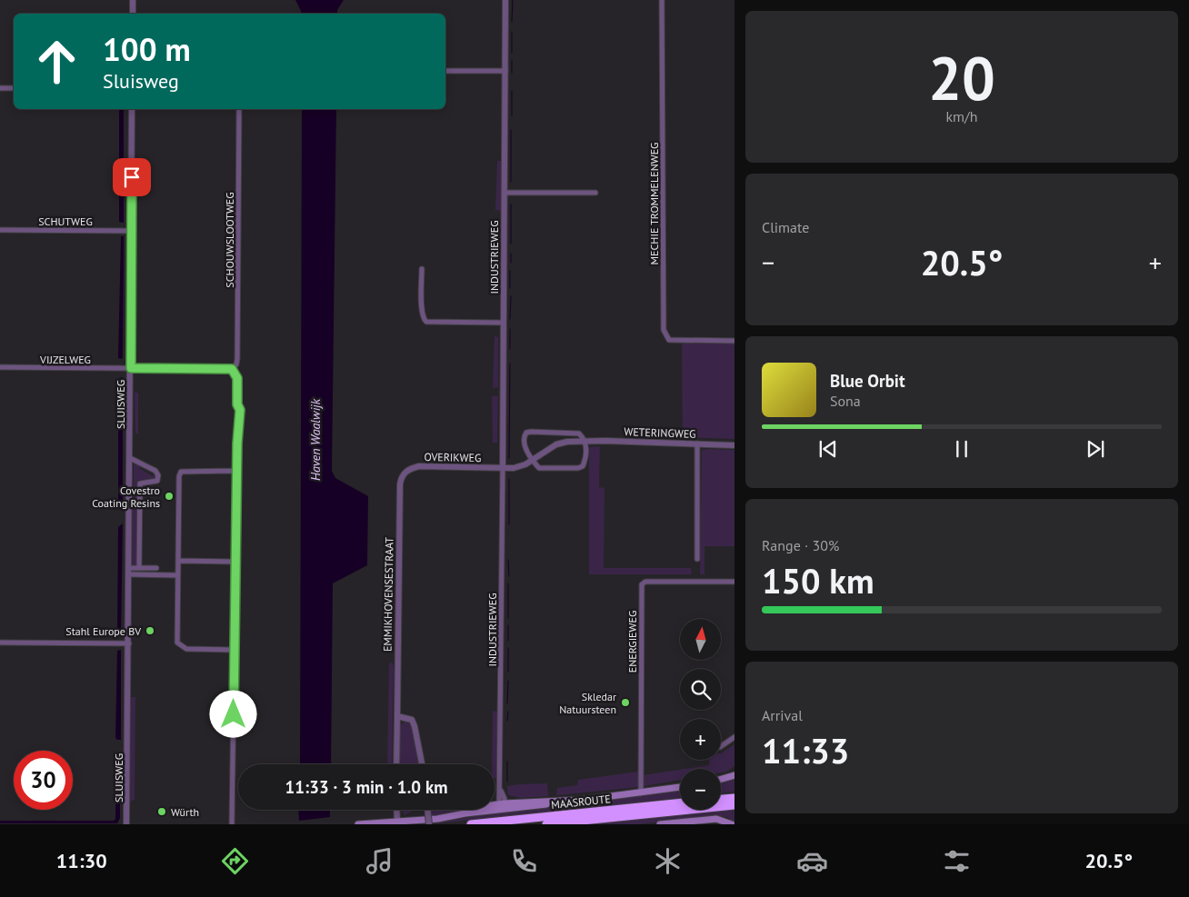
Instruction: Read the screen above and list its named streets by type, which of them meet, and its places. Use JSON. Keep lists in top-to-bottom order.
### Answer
{
  "streets": {
    "highway": ["MAASROUTE"],
    "street": [
      "MECHIE TROMMELENWEG",
      "SCHUTWEG",
      "SCHOUWSLOOTWEG",
      "INDUSTRIEWEG",
      "VIJZELWEG",
      "SLUISWEG",
      "WETERINGWEG",
      "OVERIKWEG",
      "EMMIKHOVENSESTRAAT",
      "ENERGIEWEG"
    ]
  },
  "crossings": [
    ["SCHUTWEG", "SLUISWEG"],
    ["INDUSTRIEWEG", "OVERIKWEG"],
    ["VIJZELWEG", "SLUISWEG"],
    ["OVERIKWEG", "EMMIKHOVENSESTRAAT"]
  ],
  "water": ["Haven Waalwijk"],
  "places": [
    "Covestro Coating Resins",
    "Stahl Europe BV",
    "Skledar Natuursteen",
    "Würth"
  ],
  "north": "top",
  "page": {
    "tile": [
      ["20", "km/h"],
      "Climate",
      ["Range · 30%", "150 km"],
      ["Arrival", "11:33"]
    ],
    "turn": ["100 m", "Sluisweg"],
    "heat": ["−", "20.5°", "+"],
    "song": ["Blue Orbit", "Sona"],
    "map_buttons": ["+", "−"],
    "limit": "30",
    "trip": "11:33 · 3 min · 1.0 km",
    "tabs": ["11:30", "20.5°"]
  }
}
